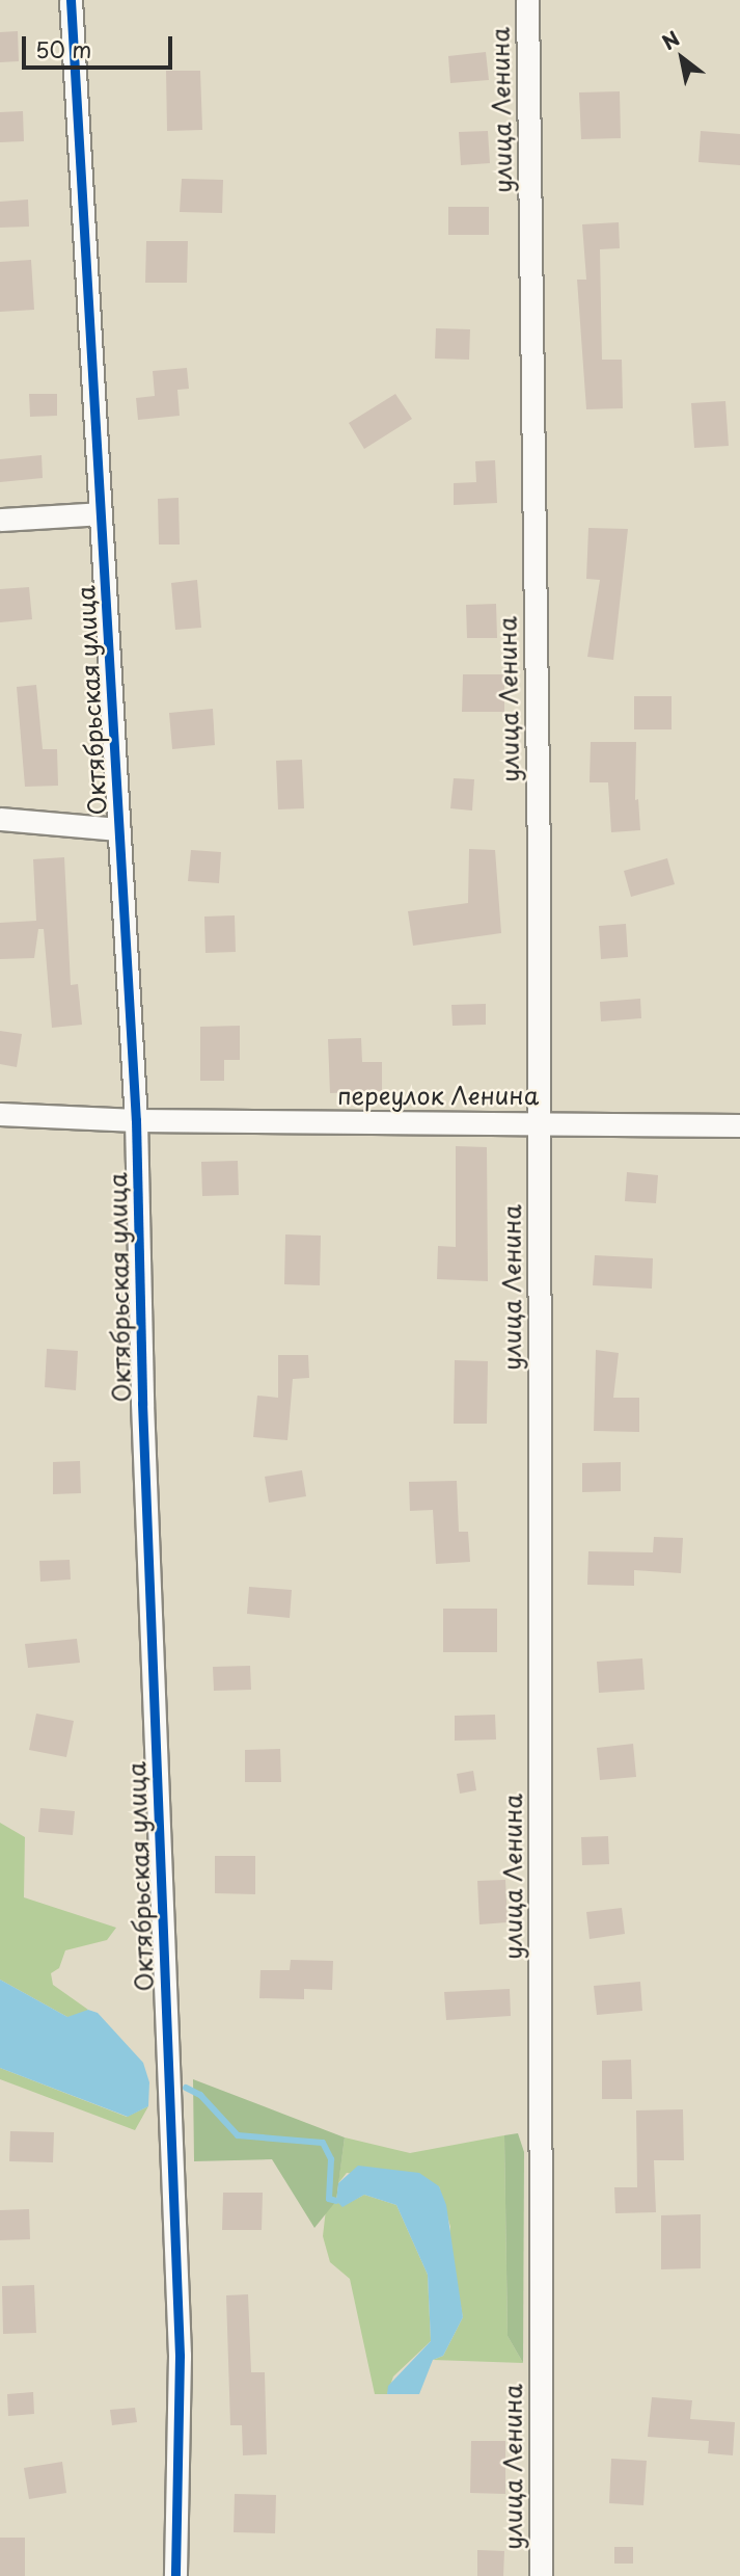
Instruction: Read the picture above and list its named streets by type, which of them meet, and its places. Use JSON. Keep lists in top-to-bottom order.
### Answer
{
  "streets": {
    "street": ["улица Ленина", "Октябрьская улица", "переулок Ленина"]
  },
  "crossings": [
    ["улица Ленина", "переулок Ленина"],
    ["Октябрьская улица", "переулок Ленина"]
  ],
  "scale_bar": "50 m",
  "north": "top left"
}
